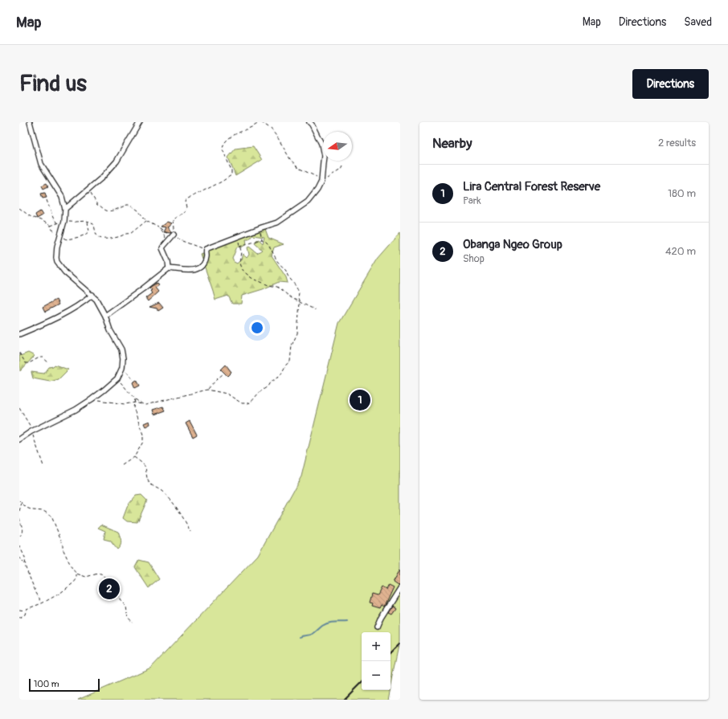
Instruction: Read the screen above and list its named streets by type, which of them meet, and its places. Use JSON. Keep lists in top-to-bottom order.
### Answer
{
  "scale_bar": "100 m",
  "north": "left",
  "page": {
    "header": "Map",
    "nav": ["Map", "Directions", "Saved"],
    "buttons": "Directions",
    "title": "Find us",
    "heading": ["Nearby", "2 results"],
    "list": [
      {
        "mark": "1",
        "name": "Lira Central Forest Reserve",
        "note": "Park",
        "value": "180 m"
      },
      {
        "mark": "2",
        "name": "Obanga Ngeo Group",
        "note": "Shop",
        "value": "420 m"
      }
    ],
    "pins": ["1", "2"],
    "map_buttons": ["+", "−"],
    "scale": "100 m"
  }
}
